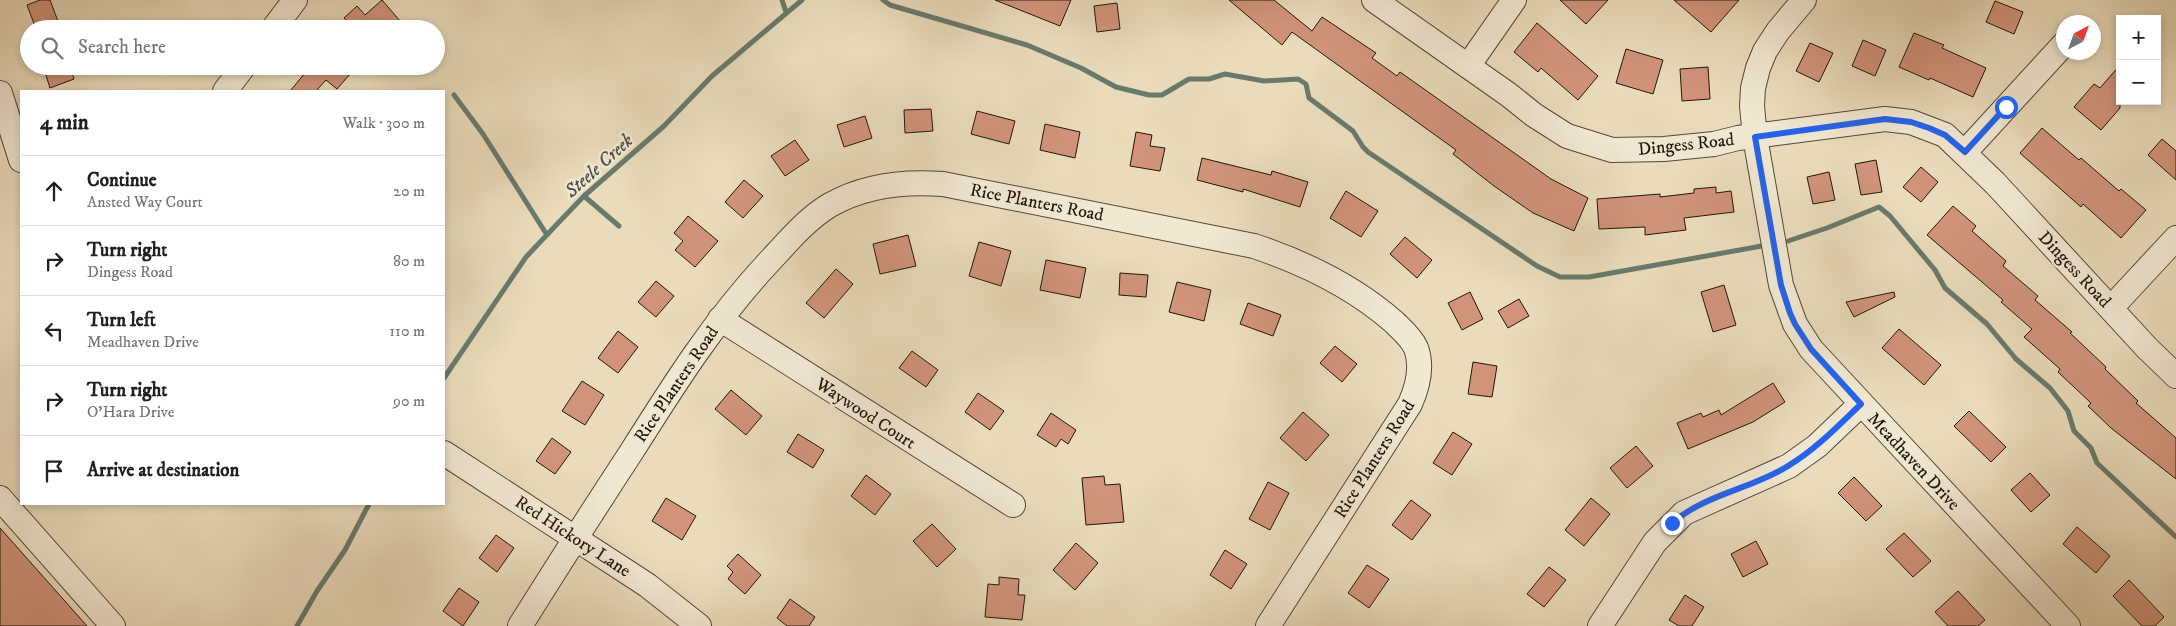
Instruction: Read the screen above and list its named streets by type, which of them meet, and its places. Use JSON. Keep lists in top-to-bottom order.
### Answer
{
  "streets": {
    "street": [
      "Dingess Road",
      "Rice Planters Road",
      "Waywood Court",
      "Meadhaven Drive",
      "Red Hickory Lane"
    ]
  },
  "crossings": [
    ["Dingess Road", "Meadhaven Drive"],
    ["Rice Planters Road", "Waywood Court"],
    ["Rice Planters Road", "Red Hickory Lane"]
  ],
  "water": ["Steele Creek"],
  "north": "top right",
  "page": {
    "map_buttons": ["+", "−"],
    "search": "Search here",
    "heading": ["4 min", "Walk · 300 m"],
    "list": [
      ["Continue", "Ansted Way Court", "20 m"],
      ["Turn right", "Dingess Road", "80 m"],
      ["Turn left", "Meadhaven Drive", "110 m"],
      ["Turn right", "O'Hara Drive", "90 m"],
      "Arrive at destination"
    ]
  }
}
